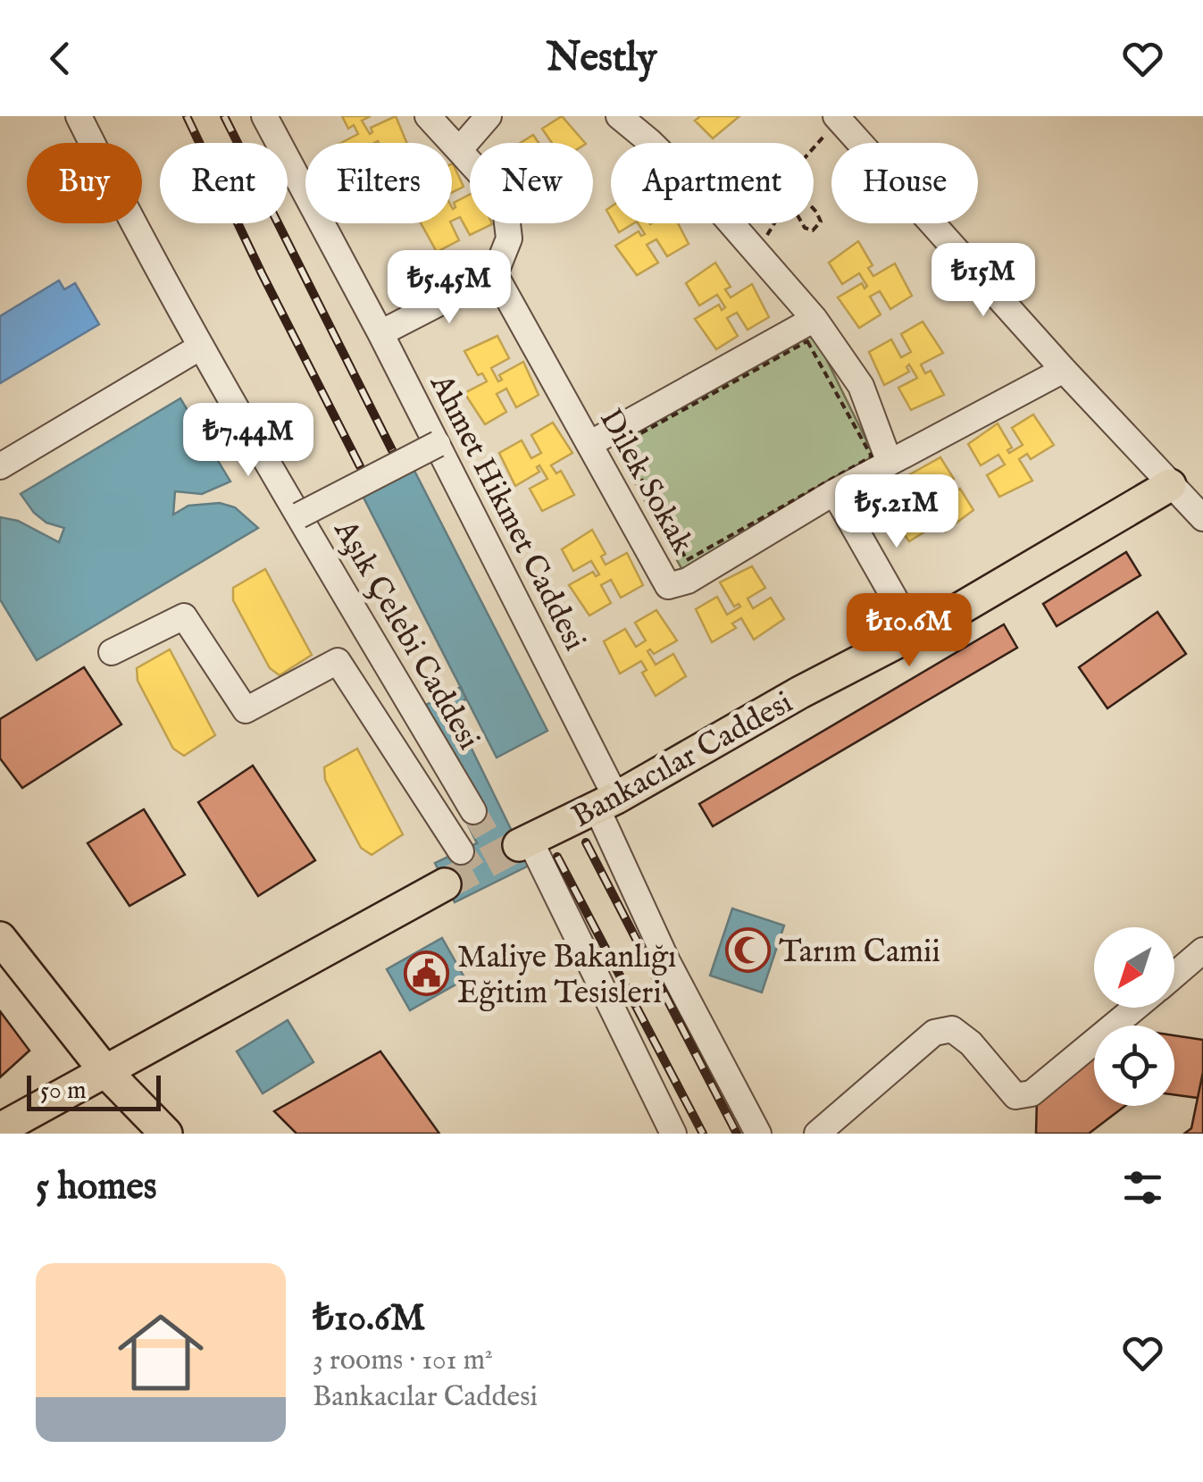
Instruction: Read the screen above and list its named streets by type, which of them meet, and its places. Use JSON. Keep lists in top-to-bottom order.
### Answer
{
  "streets": {
    "main road": ["Bankacılar Caddesi"],
    "street": ["Dilek Sokak", "Ahmet Hikmet Caddesi", "Aşık Çelebi Caddesi"]
  },
  "crossings": [
    ["Ahmet Hikmet Caddesi", "Bankacılar Caddesi"]
  ],
  "places": {
    "mosque": ["Tarım Camii"],
    "public building": ["Maliye Bakanlığı Eğitim Tesisleri"]
  },
  "scale_bar": "50 m",
  "north": "bottom left",
  "page": {
    "header": "Nestly",
    "chip": [
      "Buy",
      "Rent",
      "Filters",
      "New",
      "Apartment",
      "House"
    ],
    "price": [
      "₺15M",
      "₺5.45M",
      "₺7.44M",
      "₺5.21M",
      "₺10.6M"
    ],
    "scale": "50 m",
    "heading": "5 homes",
    "list": [
      {
        "name": "₺10.6M",
        "note": "3 rooms · 101 m² · Bankacılar Caddesi"
      }
    ]
  }
}
